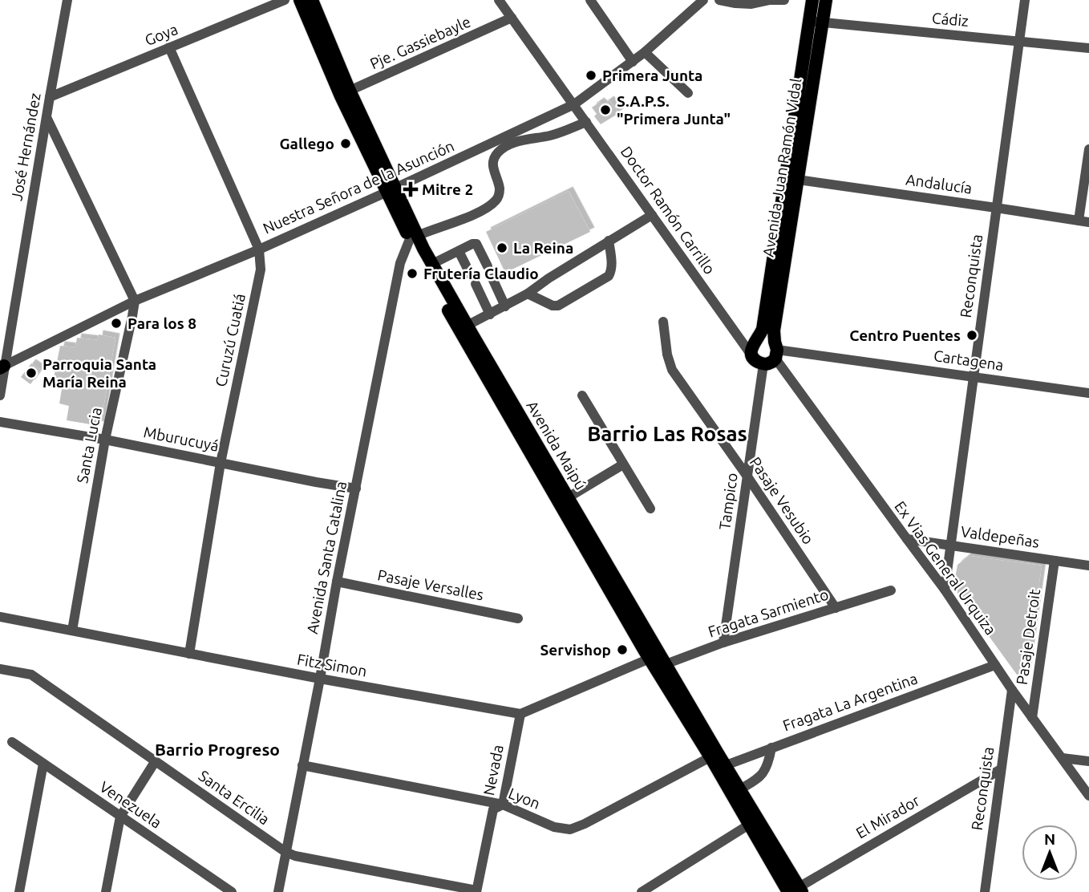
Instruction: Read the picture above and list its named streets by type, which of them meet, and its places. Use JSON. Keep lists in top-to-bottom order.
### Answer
{
  "streets": {
    "main road": ["Avenida Juan Ramón Vidal", "Avenida Maipú"],
    "street": [
      "Cádiz",
      "Goya",
      "Pje. Gassiebayle",
      "José Hernández",
      "Andalucía",
      "Nuestra Señora de la Asunción",
      "Doctor Ramón Carrillo",
      "Reconquista",
      "Curuzú Cuatiá",
      "Cartagena",
      "Mburucuyá",
      "Santa Lucia",
      "Pasaje Vesubio",
      "Tampico",
      "Valdepeñas",
      "Avenida Santa Catalina",
      "Ex Vias General Urquiza",
      "Pasaje Versalles",
      "Fragata Sarmiento",
      "Pasaje Detroit",
      "Fitz Simon",
      "Fragata La Argentina",
      "Nevada",
      "Santa Ercilia",
      "Lyon",
      "Venezuela",
      "El Mirador"
    ]
  },
  "crossings": [
    ["Cádiz", "Avenida Juan Ramón Vidal"],
    ["Cádiz", "Reconquista"],
    ["Goya", "José Hernández"],
    ["Goya", "Curuzú Cuatiá"],
    ["Pje. Gassiebayle", "Doctor Ramón Carrillo"],
    ["Pje. Gassiebayle", "Avenida Maipú"],
    ["José Hernández", "Nuestra Señora de la Asunción"],
    ["Avenida Juan Ramón Vidal", "Andalucía"],
    ["Avenida Juan Ramón Vidal", "Doctor Ramón Carrillo"],
    ["Avenida Juan Ramón Vidal", "Cartagena"],
    ["Avenida Juan Ramón Vidal", "Tampico"],
    ["Avenida Juan Ramón Vidal", "Ex Vias General Urquiza"],
    ["Andalucía", "Reconquista"],
    ["Nuestra Señora de la Asunción", "Doctor Ramón Carrillo"],
    ["Nuestra Señora de la Asunción", "Curuzú Cuatiá"],
    ["Nuestra Señora de la Asunción", "Santa Lucia"],
    ["Nuestra Señora de la Asunción", "Avenida Maipú"],
    ["Reconquista", "Cartagena"],
    ["Reconquista", "Valdepeñas"],
    ["Reconquista", "Ex Vias General Urquiza"],
    ["Reconquista", "El Mirador"],
    ["Curuzú Cuatiá", "Mburucuyá"],
    ["Curuzú Cuatiá", "Fitz Simon"],
    ["Cartagena", "Tampico"],
    ["Cartagena", "Ex Vias General Urquiza"],
    ["Mburucuyá", "Santa Lucia"],
    ["Mburucuyá", "Avenida Santa Catalina"],
    ["Santa Lucia", "Fitz Simon"],
    ["Avenida Maipú", "Avenida Santa Catalina"],
    ["Avenida Maipú", "Fragata Sarmiento"],
    ["Avenida Maipú", "Fragata La Argentina"],
    ["Avenida Maipú", "Lyon"],
    ["Avenida Maipú", "El Mirador"],
    ["Pasaje Vesubio", "Tampico"],
    ["Pasaje Vesubio", "Fragata Sarmiento"],
    ["Tampico", "Ex Vias General Urquiza"],
    ["Tampico", "Fragata Sarmiento"],
    ["Valdepeñas", "Ex Vias General Urquiza"],
    ["Valdepeñas", "Pasaje Detroit"],
    ["Avenida Santa Catalina", "Pasaje Versalles"],
    ["Avenida Santa Catalina", "Fitz Simon"],
    ["Avenida Santa Catalina", "Santa Ercilia"],
    ["Avenida Santa Catalina", "Lyon"],
    ["Ex Vias General Urquiza", "Pasaje Detroit"],
    ["Ex Vias General Urquiza", "Fragata La Argentina"],
    ["Fitz Simon", "Nevada"],
    ["Nevada", "Santa Ercilia"],
    ["Nevada", "Lyon"]
  ],
  "districts": ["Barrio Las Rosas", "Barrio Progreso"],
  "places": {
    "other": [
      "Primera Junta",
      "S.A.P.S. \"Primera Junta\"",
      "Gallego",
      "La Reina",
      "Frutería Claudio",
      "Para los 8",
      "Centro Puentes",
      "Parroquia Santa María Reina",
      "Servishop"
    ],
    "health": ["Mitre 2"]
  },
  "north": "top"
}
